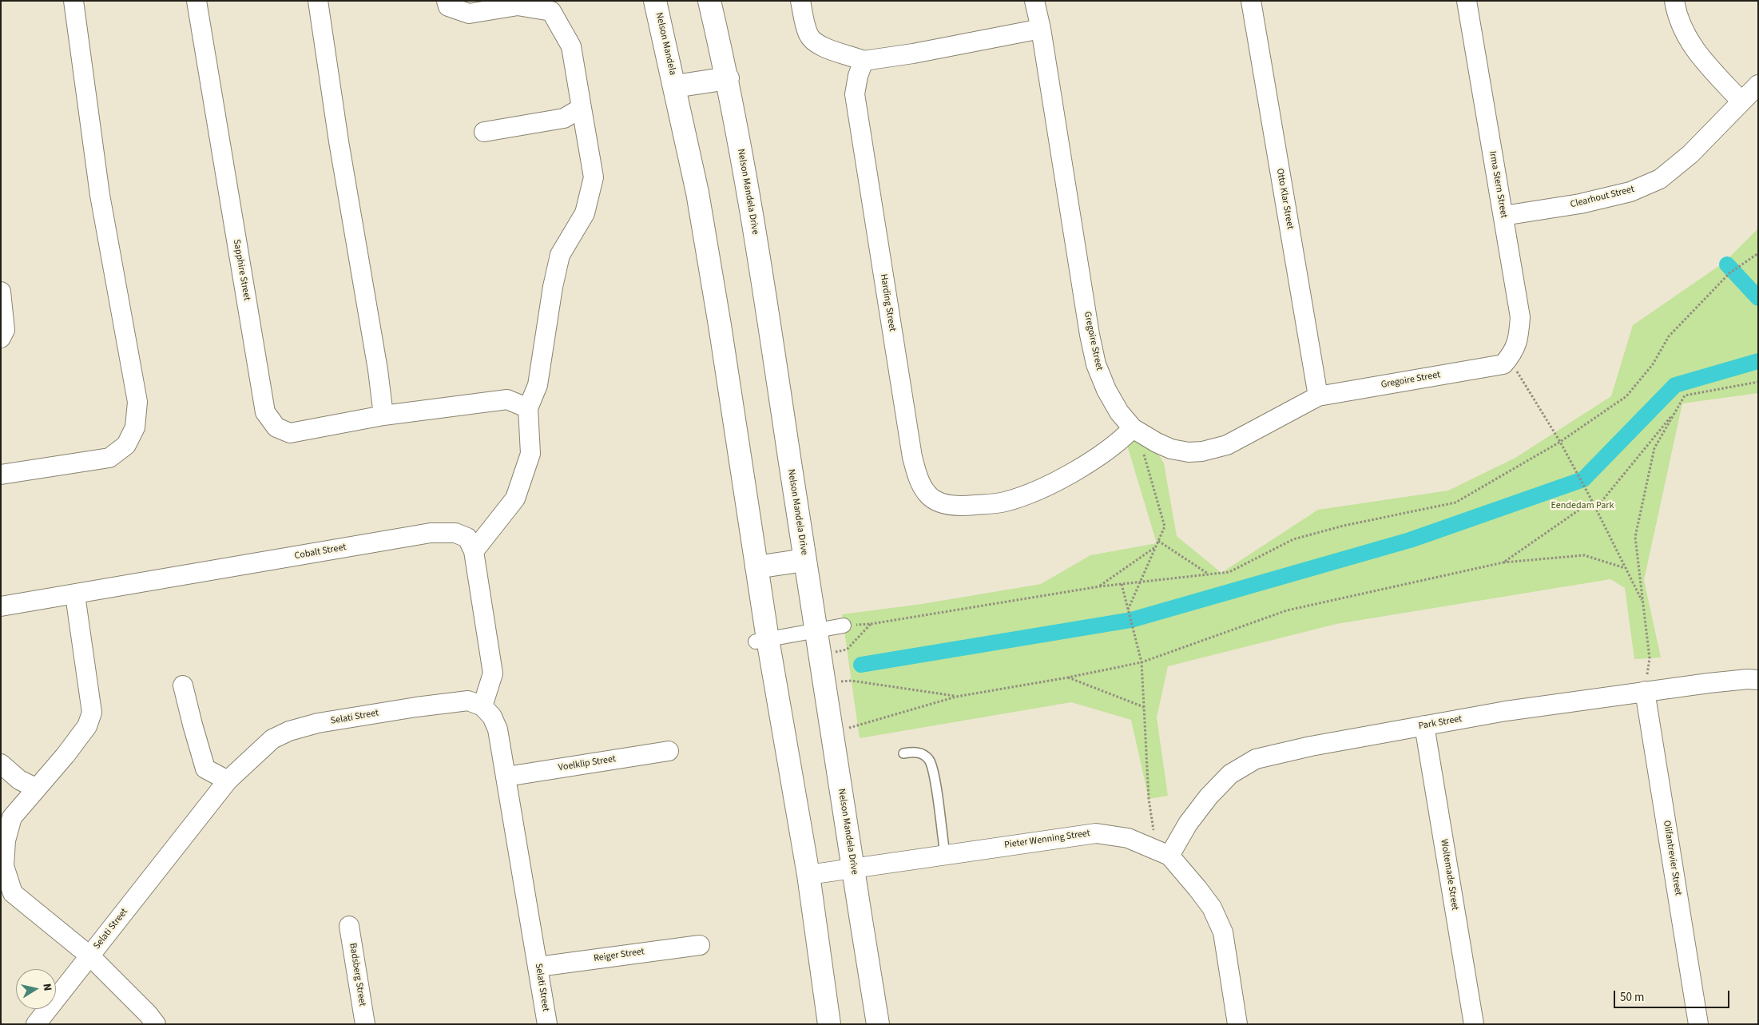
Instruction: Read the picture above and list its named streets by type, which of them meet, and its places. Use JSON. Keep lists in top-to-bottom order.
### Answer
{
  "streets": {
    "street": [
      "Nelson Mandela",
      "Irma Stern Street",
      "Nelson Mandela Drive",
      "Clearhout Street",
      "Otto Klar Street",
      "Sapphire Street",
      "Harding Street",
      "Gregoire Street",
      "Cobalt Street",
      "Selati Street",
      "Park Street",
      "Voelklip Street",
      "Pieter Wenning Street",
      "Olifantrevier Street",
      "Woltemade Street",
      "Reiger Street",
      "Badsberg Street"
    ]
  },
  "crossings": [
    ["Irma Stern Street", "Clearhout Street"],
    ["Irma Stern Street", "Gregoire Street"],
    ["Nelson Mandela Drive", "Pieter Wenning Street"],
    ["Otto Klar Street", "Gregoire Street"],
    ["Harding Street", "Gregoire Street"],
    ["Cobalt Street", "Selati Street"],
    ["Selati Street", "Voelklip Street"],
    ["Selati Street", "Reiger Street"],
    ["Park Street", "Pieter Wenning Street"],
    ["Park Street", "Olifantrevier Street"],
    ["Park Street", "Woltemade Street"]
  ],
  "parks": ["Eendedam Park"],
  "scale_bar": "50 m",
  "north": "right"
}
